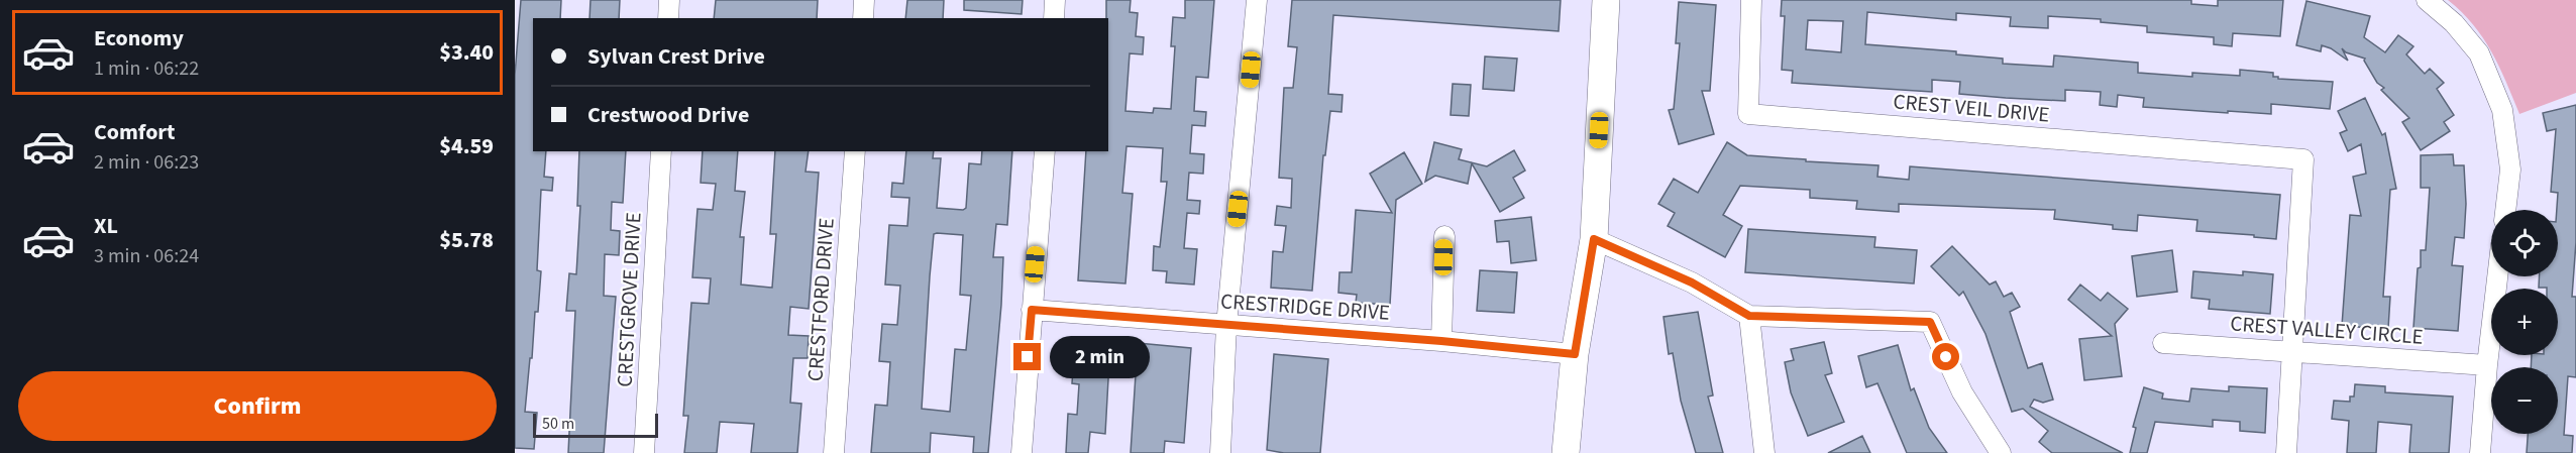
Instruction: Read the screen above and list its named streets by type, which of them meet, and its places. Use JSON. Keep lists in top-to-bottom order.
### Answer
{
  "streets": {
    "street": [
      "CREST VEIL DRIVE",
      "CRESTGROVE DRIVE",
      "CRESTFORD DRIVE",
      "CRESTRIDGE DRIVE",
      "CREST VALLEY CIRCLE"
    ]
  },
  "crossings": [
    ["CREST VEIL DRIVE", "CREST VALLEY CIRCLE"]
  ],
  "scale_bar": "50 m",
  "page": {
    "list": [
      {
        "name": "Economy",
        "note": "1 min · 06:22",
        "value": "$3.40"
      },
      {
        "name": "Comfort",
        "note": "2 min · 06:23",
        "value": "$4.59"
      },
      {
        "name": "XL",
        "note": "3 min · 06:24",
        "value": "$5.78"
      }
    ],
    "banner": ["Sylvan Crest Drive", "Crestwood Drive"],
    "map_buttons": ["+", "−"],
    "bubble": "2 min",
    "buttons": "Confirm",
    "scale": "50 m"
  }
}
